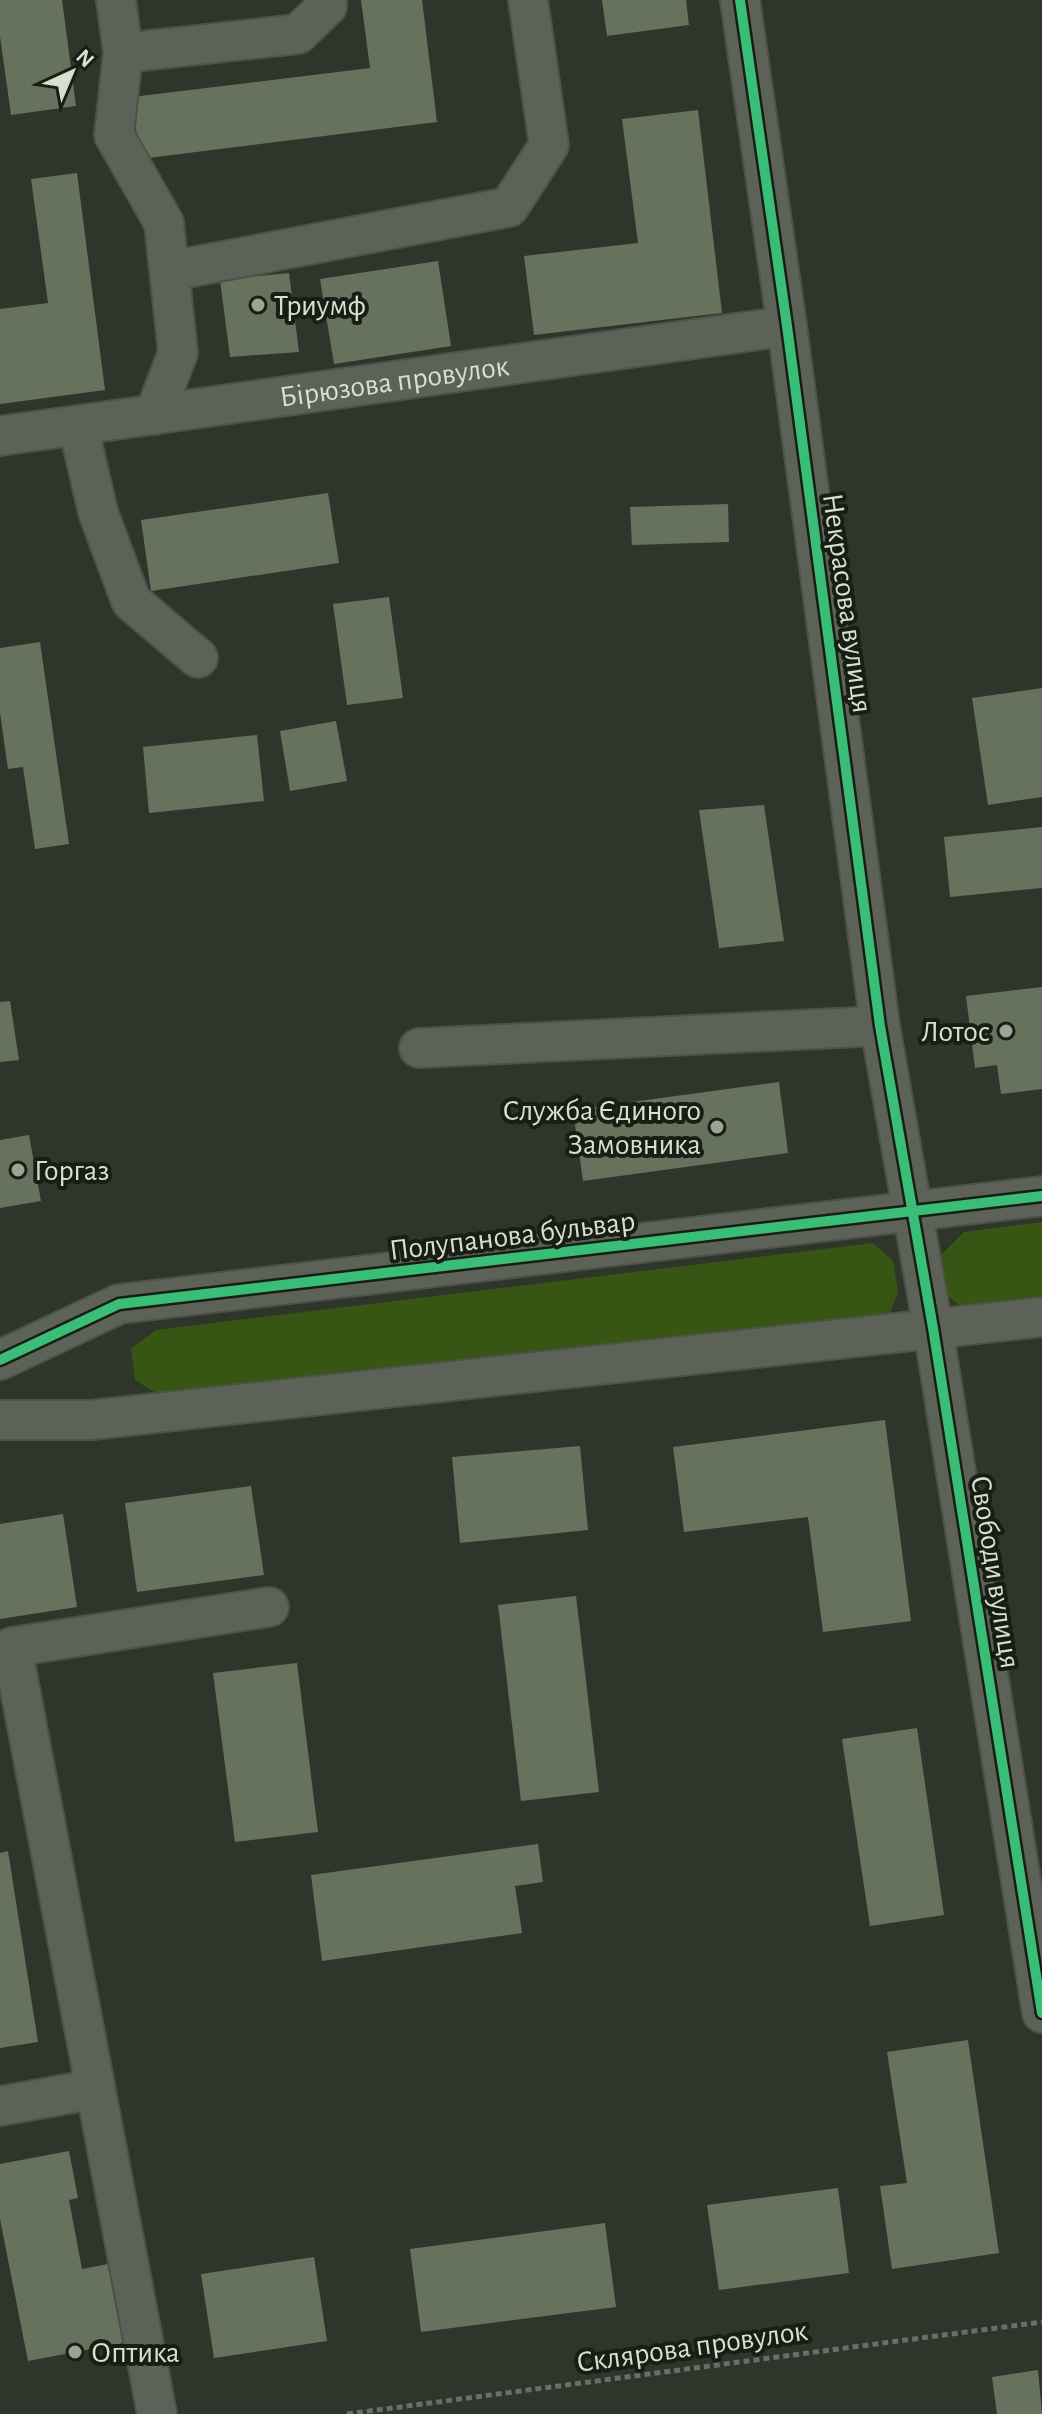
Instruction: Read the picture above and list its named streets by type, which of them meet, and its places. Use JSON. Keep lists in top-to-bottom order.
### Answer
{
  "streets": {
    "street": [
      "Бірюзова провулок",
      "Некрасова вулиця",
      "Полупанова бульвар",
      "Свободи вулиця"
    ],
    "path": ["Склярова провулок"]
  },
  "crossings": [
    ["Бірюзова провулок", "Некрасова вулиця"],
    ["Некрасова вулиця", "Полупанова бульвар"],
    ["Некрасова вулиця", "Свободи вулиця"],
    ["Полупанова бульвар", "Свободи вулиця"]
  ],
  "places": [
    "Триумф",
    "Лотос",
    "Служба Єдиного Замовника",
    "Горгаз",
    "Оптика"
  ],
  "north": "top right"
}
